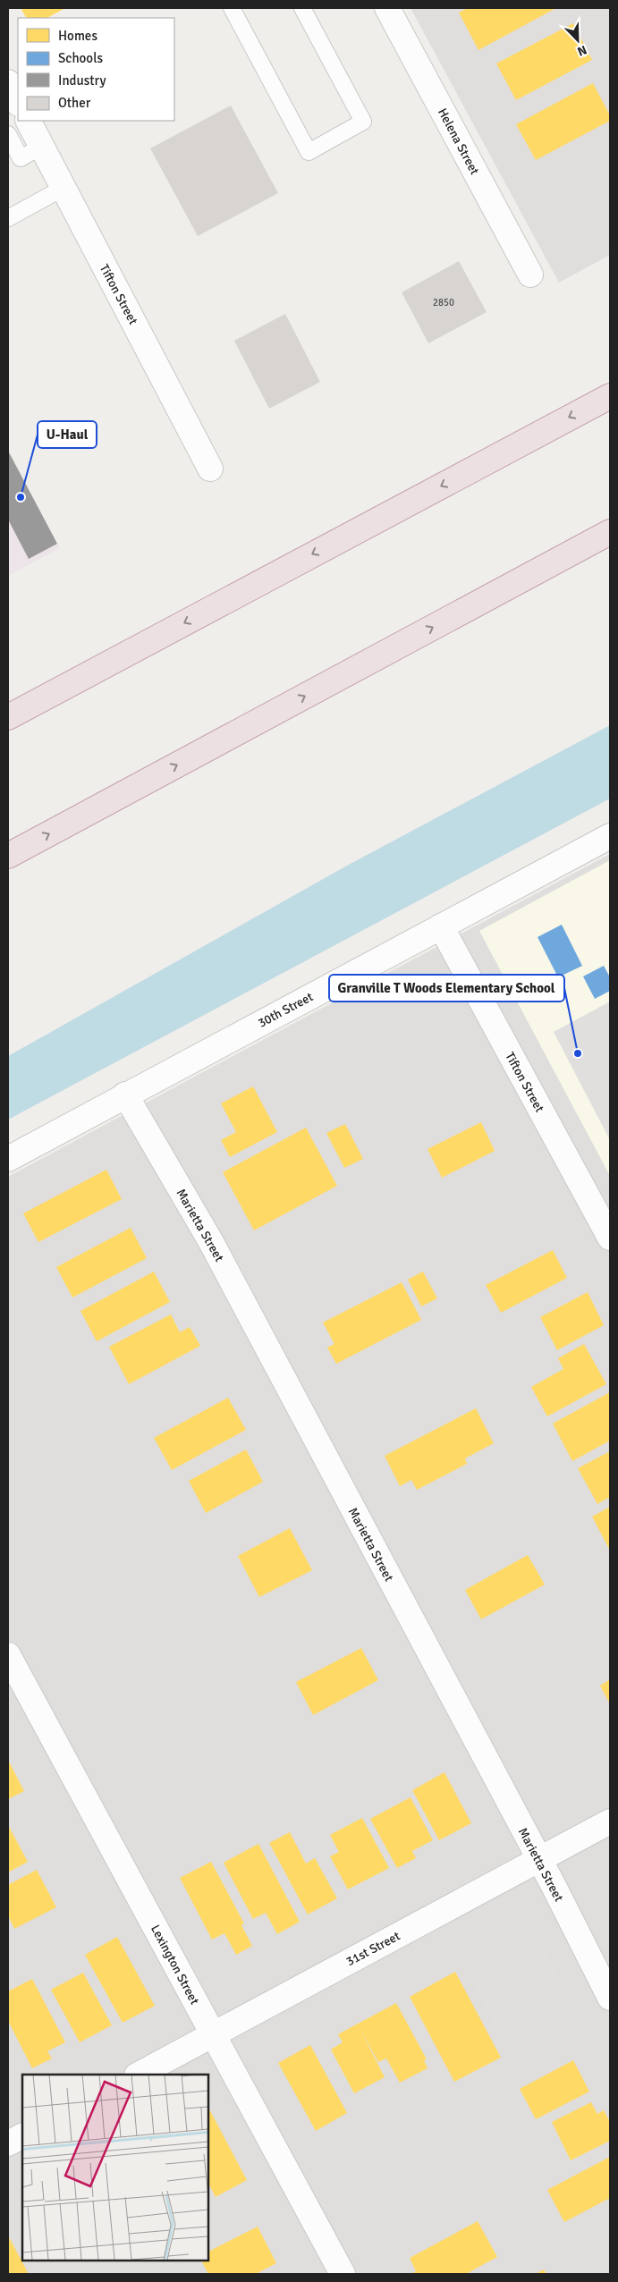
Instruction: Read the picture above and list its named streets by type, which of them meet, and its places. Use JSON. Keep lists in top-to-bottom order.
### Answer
{
  "streets": {
    "street": [
      "Helena Street",
      "Tifton Street",
      "30th Street",
      "Marietta Street",
      "31st Street",
      "Lexington Street"
    ]
  },
  "crossings": [
    ["Tifton Street", "30th Street"],
    ["30th Street", "Marietta Street"],
    ["Marietta Street", "31st Street"],
    ["31st Street", "Lexington Street"]
  ],
  "places": ["U-Haul", "Granville T Woods Elementary School"],
  "house_numbers": ["2850"],
  "legend": [
    "Homes",
    "Schools",
    "Industry",
    "Other"
  ],
  "north": "bottom right"
}
